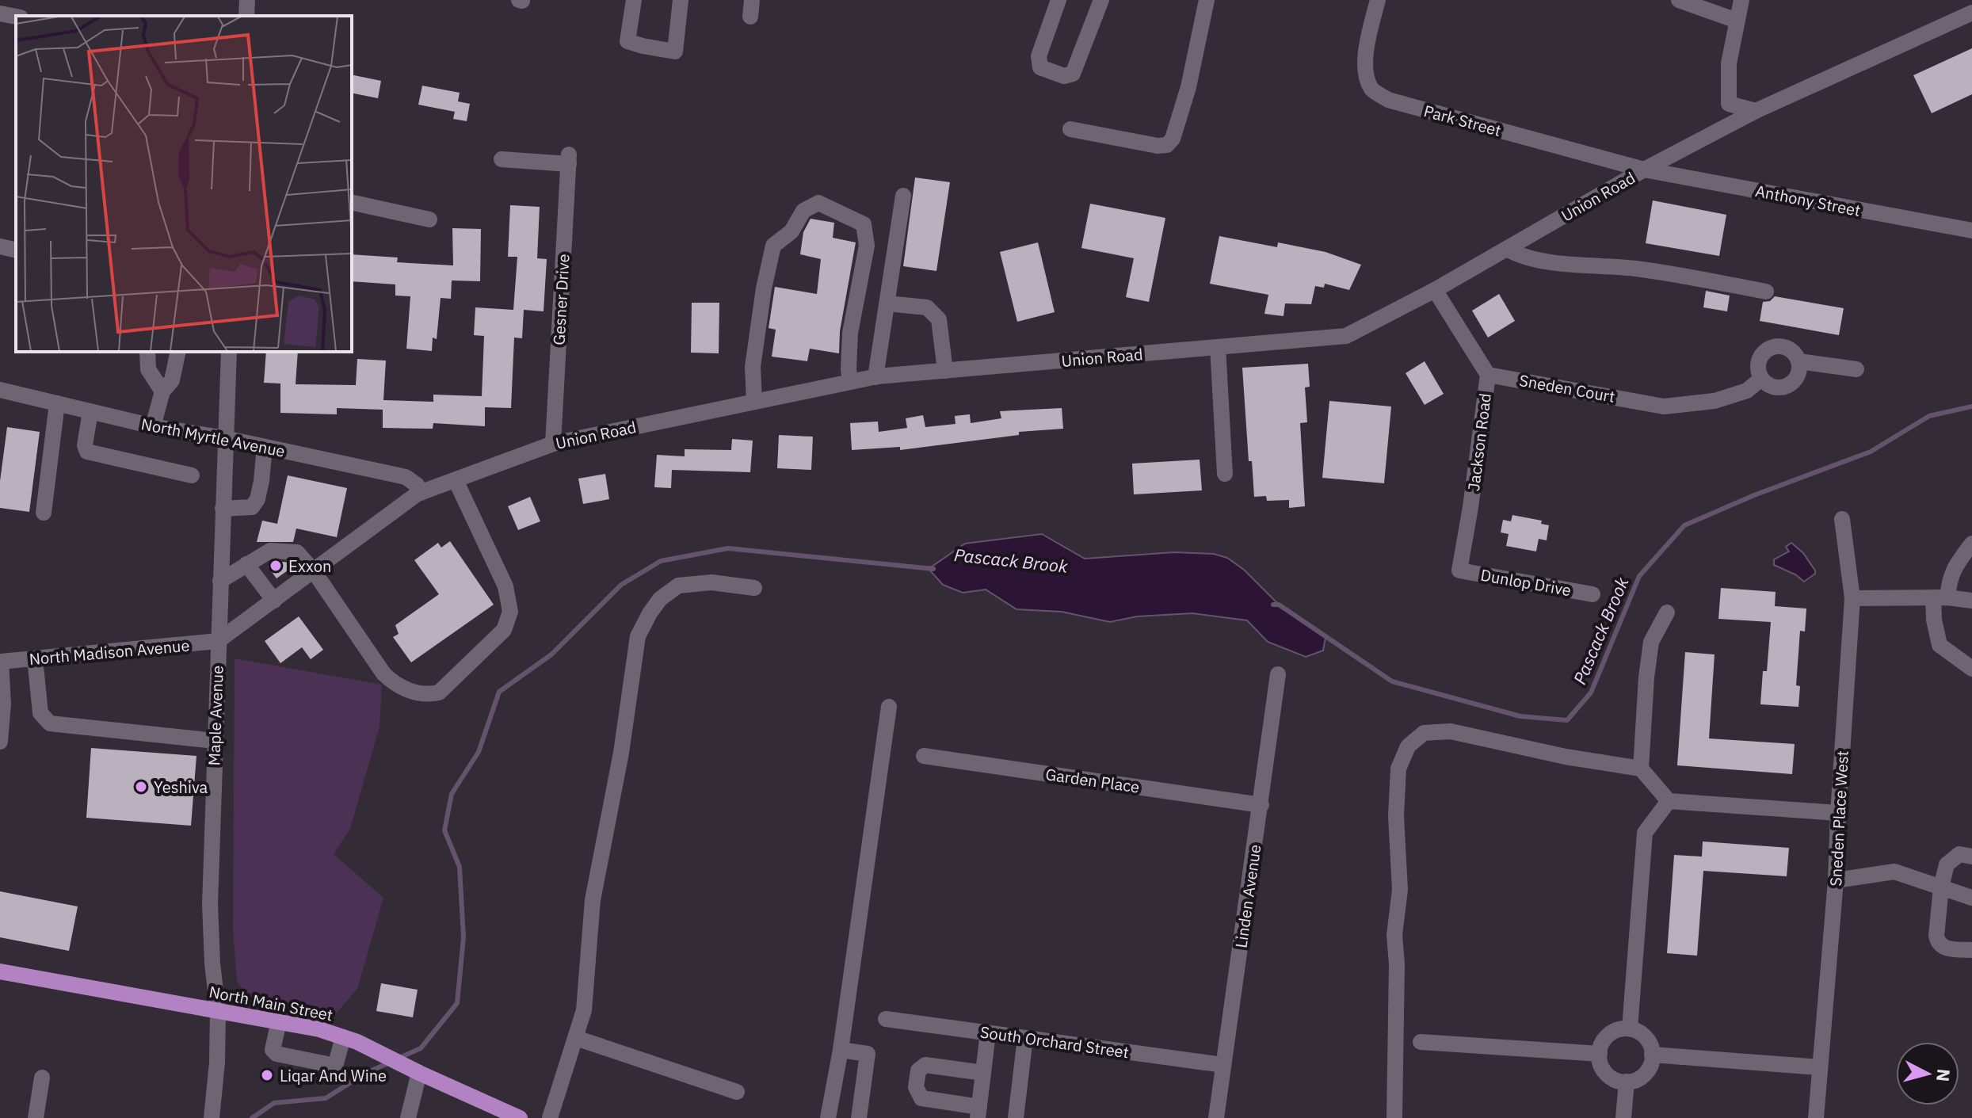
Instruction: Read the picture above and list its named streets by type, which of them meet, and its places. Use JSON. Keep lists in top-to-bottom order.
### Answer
{
  "streets": {
    "main road": ["North Main Street"],
    "street": [
      "Park Street",
      "Union Road",
      "Anthony Street",
      "Gesner Drive",
      "Sneden Court",
      "North Myrtle Avenue",
      "Jackson Road",
      "Dunlop Drive",
      "North Madison Avenue",
      "Maple Avenue",
      "Garden Place",
      "Sneden Place West",
      "Linden Avenue",
      "South Orchard Street"
    ]
  },
  "crossings": [
    ["Park Street", "Union Road"],
    ["Park Street", "Anthony Street"],
    ["Union Road", "Anthony Street"],
    ["Union Road", "Gesner Drive"],
    ["Union Road", "North Myrtle Avenue"],
    ["Union Road", "Jackson Road"],
    ["Union Road", "North Madison Avenue"],
    ["Union Road", "Maple Avenue"],
    ["Sneden Court", "Jackson Road"],
    ["North Myrtle Avenue", "Maple Avenue"],
    ["Jackson Road", "Dunlop Drive"],
    ["North Madison Avenue", "Maple Avenue"],
    ["Maple Avenue", "North Main Street"],
    ["Garden Place", "Linden Avenue"],
    ["Linden Avenue", "South Orchard Street"]
  ],
  "water": ["Pascack Brook"],
  "places": ["Exxon", "Yeshiva", "Liqar And Wine"],
  "north": "right"
}
